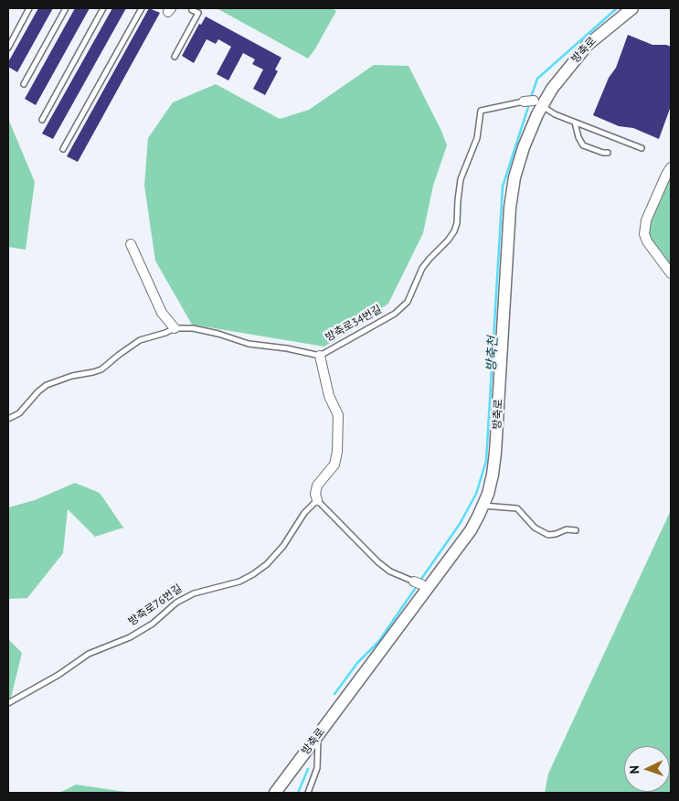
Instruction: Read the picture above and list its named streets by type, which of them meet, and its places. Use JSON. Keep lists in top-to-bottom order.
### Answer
{
  "streets": {
    "street": ["방축로", "방축로34번길"],
    "lane": ["방축로76번길"]
  },
  "crossings": [
    ["방축로", "방축로34번길"]
  ],
  "water": ["방축천"],
  "north": "left"
}
